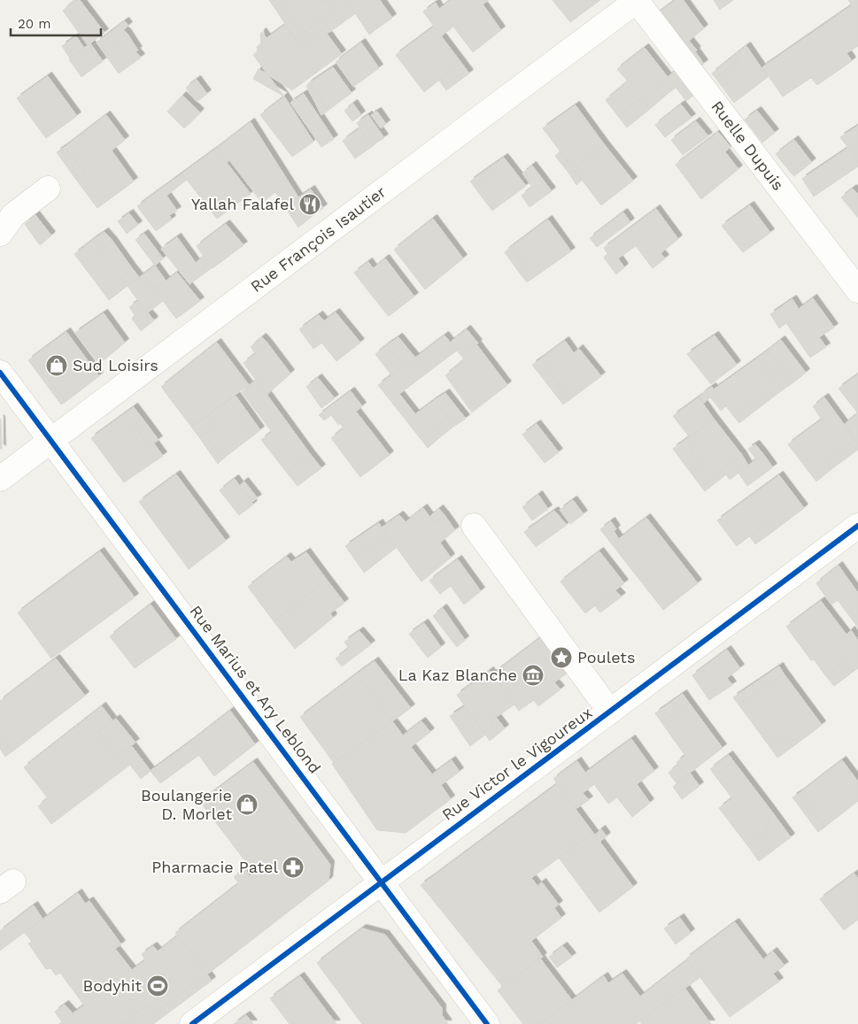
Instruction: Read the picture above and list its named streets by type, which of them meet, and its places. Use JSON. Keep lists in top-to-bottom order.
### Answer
{
  "streets": {
    "street": [
      "Ruelle Dupuis",
      "Rue François Isautier",
      "Rue Marius et Ary Leblond",
      "Rue Victor le Vigoureux"
    ]
  },
  "crossings": [
    ["Ruelle Dupuis", "Rue François Isautier"],
    ["Rue François Isautier", "Rue Marius et Ary Leblond"],
    ["Rue Marius et Ary Leblond", "Rue Victor le Vigoureux"]
  ],
  "places": {
    "restaurant": ["Yallah Falafel"],
    "shop": ["Sud Loisirs", "Boulangerie D. Morlet"],
    "place": ["Poulets"],
    "museum": ["La Kaz Blanche"],
    "pharmacy": ["Pharmacie Patel"],
    "sports": ["Bodyhit"]
  },
  "scale_bar": "20 m"
}
